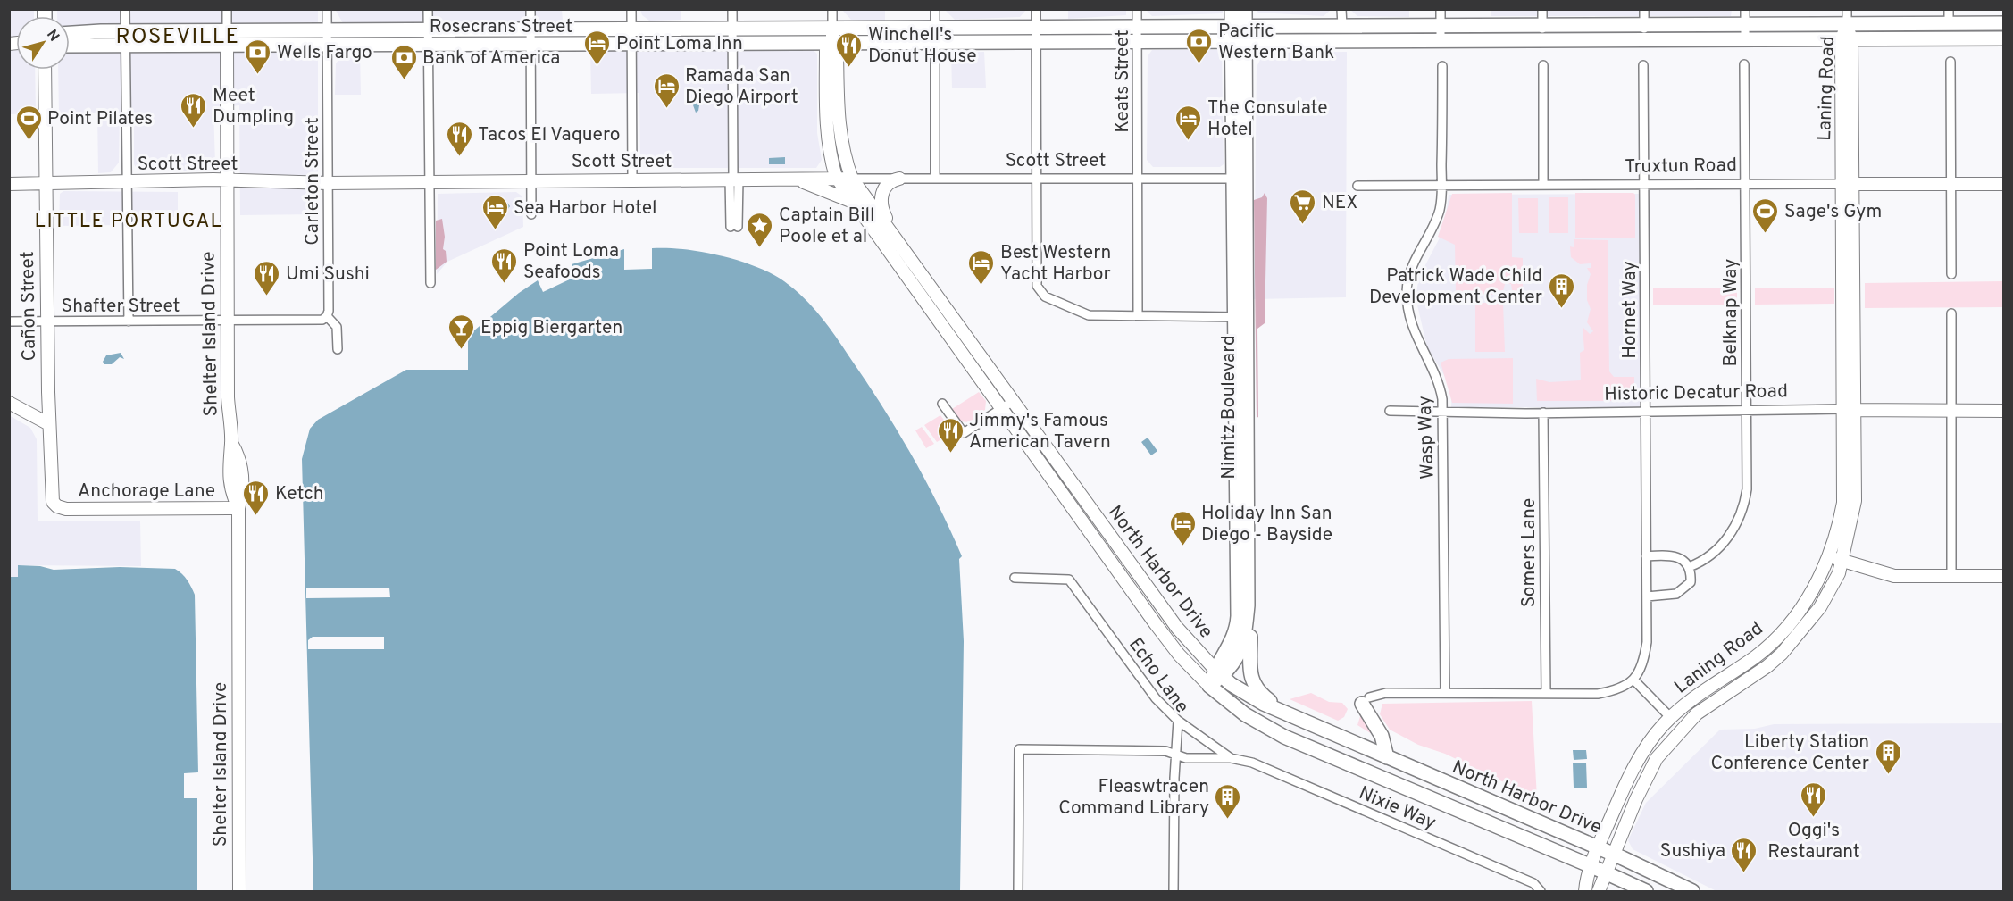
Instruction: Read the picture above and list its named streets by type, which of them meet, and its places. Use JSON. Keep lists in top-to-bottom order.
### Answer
{
  "streets": {
    "main road": [
      "Rosecrans Street",
      "Laning Road",
      "Scott Street",
      "Truxtun Road",
      "Cañon Street",
      "Shelter Island Drive",
      "Historic Decatur Road",
      "Nimitz Boulevard",
      "Anchorage Lane",
      "North Harbor Drive"
    ],
    "street": [
      "Keats Street",
      "Carleton Street",
      "Shafter Street",
      "Hornet Way",
      "Belknap Way",
      "Wasp Way",
      "Somers Lane",
      "Echo Lane",
      "Nixie Way"
    ]
  },
  "crossings": [
    ["Rosecrans Street", "Keats Street"],
    ["Rosecrans Street", "Laning Road"],
    ["Rosecrans Street", "Carleton Street"],
    ["Rosecrans Street", "Shelter Island Drive"],
    ["Rosecrans Street", "Nimitz Boulevard"],
    ["Rosecrans Street", "North Harbor Drive"],
    ["Keats Street", "Scott Street"],
    ["Laning Road", "Truxtun Road"],
    ["Laning Road", "Historic Decatur Road"],
    ["Laning Road", "North Harbor Drive"],
    ["Scott Street", "Carleton Street"],
    ["Scott Street", "Cañon Street"],
    ["Scott Street", "Shelter Island Drive"],
    ["Scott Street", "Nimitz Boulevard"],
    ["Scott Street", "North Harbor Drive"],
    ["Truxtun Road", "Hornet Way"],
    ["Truxtun Road", "Belknap Way"],
    ["Truxtun Road", "Wasp Way"],
    ["Carleton Street", "Shafter Street"],
    ["Shafter Street", "Cañon Street"],
    ["Shafter Street", "Shelter Island Drive"],
    ["Cañon Street", "Anchorage Lane"],
    ["Hornet Way", "Historic Decatur Road"],
    ["Belknap Way", "Historic Decatur Road"],
    ["Shelter Island Drive", "Anchorage Lane"],
    ["Historic Decatur Road", "Wasp Way"],
    ["Historic Decatur Road", "Somers Lane"],
    ["Nimitz Boulevard", "North Harbor Drive"]
  ],
  "districts": ["ROSEVILLE", "LITTLE PORTUGAL"],
  "places": {
    "bank": ["Pacific Western Bank", "Wells Fargo", "Bank of America"],
    "hotel": [
      "Point Loma Inn",
      "Ramada San Diego Airport",
      "The Consulate Hotel",
      "Sea Harbor Hotel",
      "Best Western Yacht Harbor",
      "Holiday Inn San Diego - Bayside"
    ],
    "restaurant": [
      "Winchell's Donut House",
      "Meet Dumpling",
      "Tacos El Vaquero",
      "Point Loma Seafoods",
      "Umi Sushi",
      "Jimmy's Famous American Tavern",
      "Ketch",
      "Oggi's Restaurant",
      "Sushiya"
    ],
    "sports": ["Point Pilates", "Sage's Gym"],
    "supermarket": ["NEX"],
    "place": ["Captain Bill Poole et al"],
    "building": ["Patrick Wade Child Development Center", "Liberty Station Conference Center", "Fleaswtracen Command Library"],
    "bar": ["Eppig Biergarten"]
  },
  "north": "top right"
}
